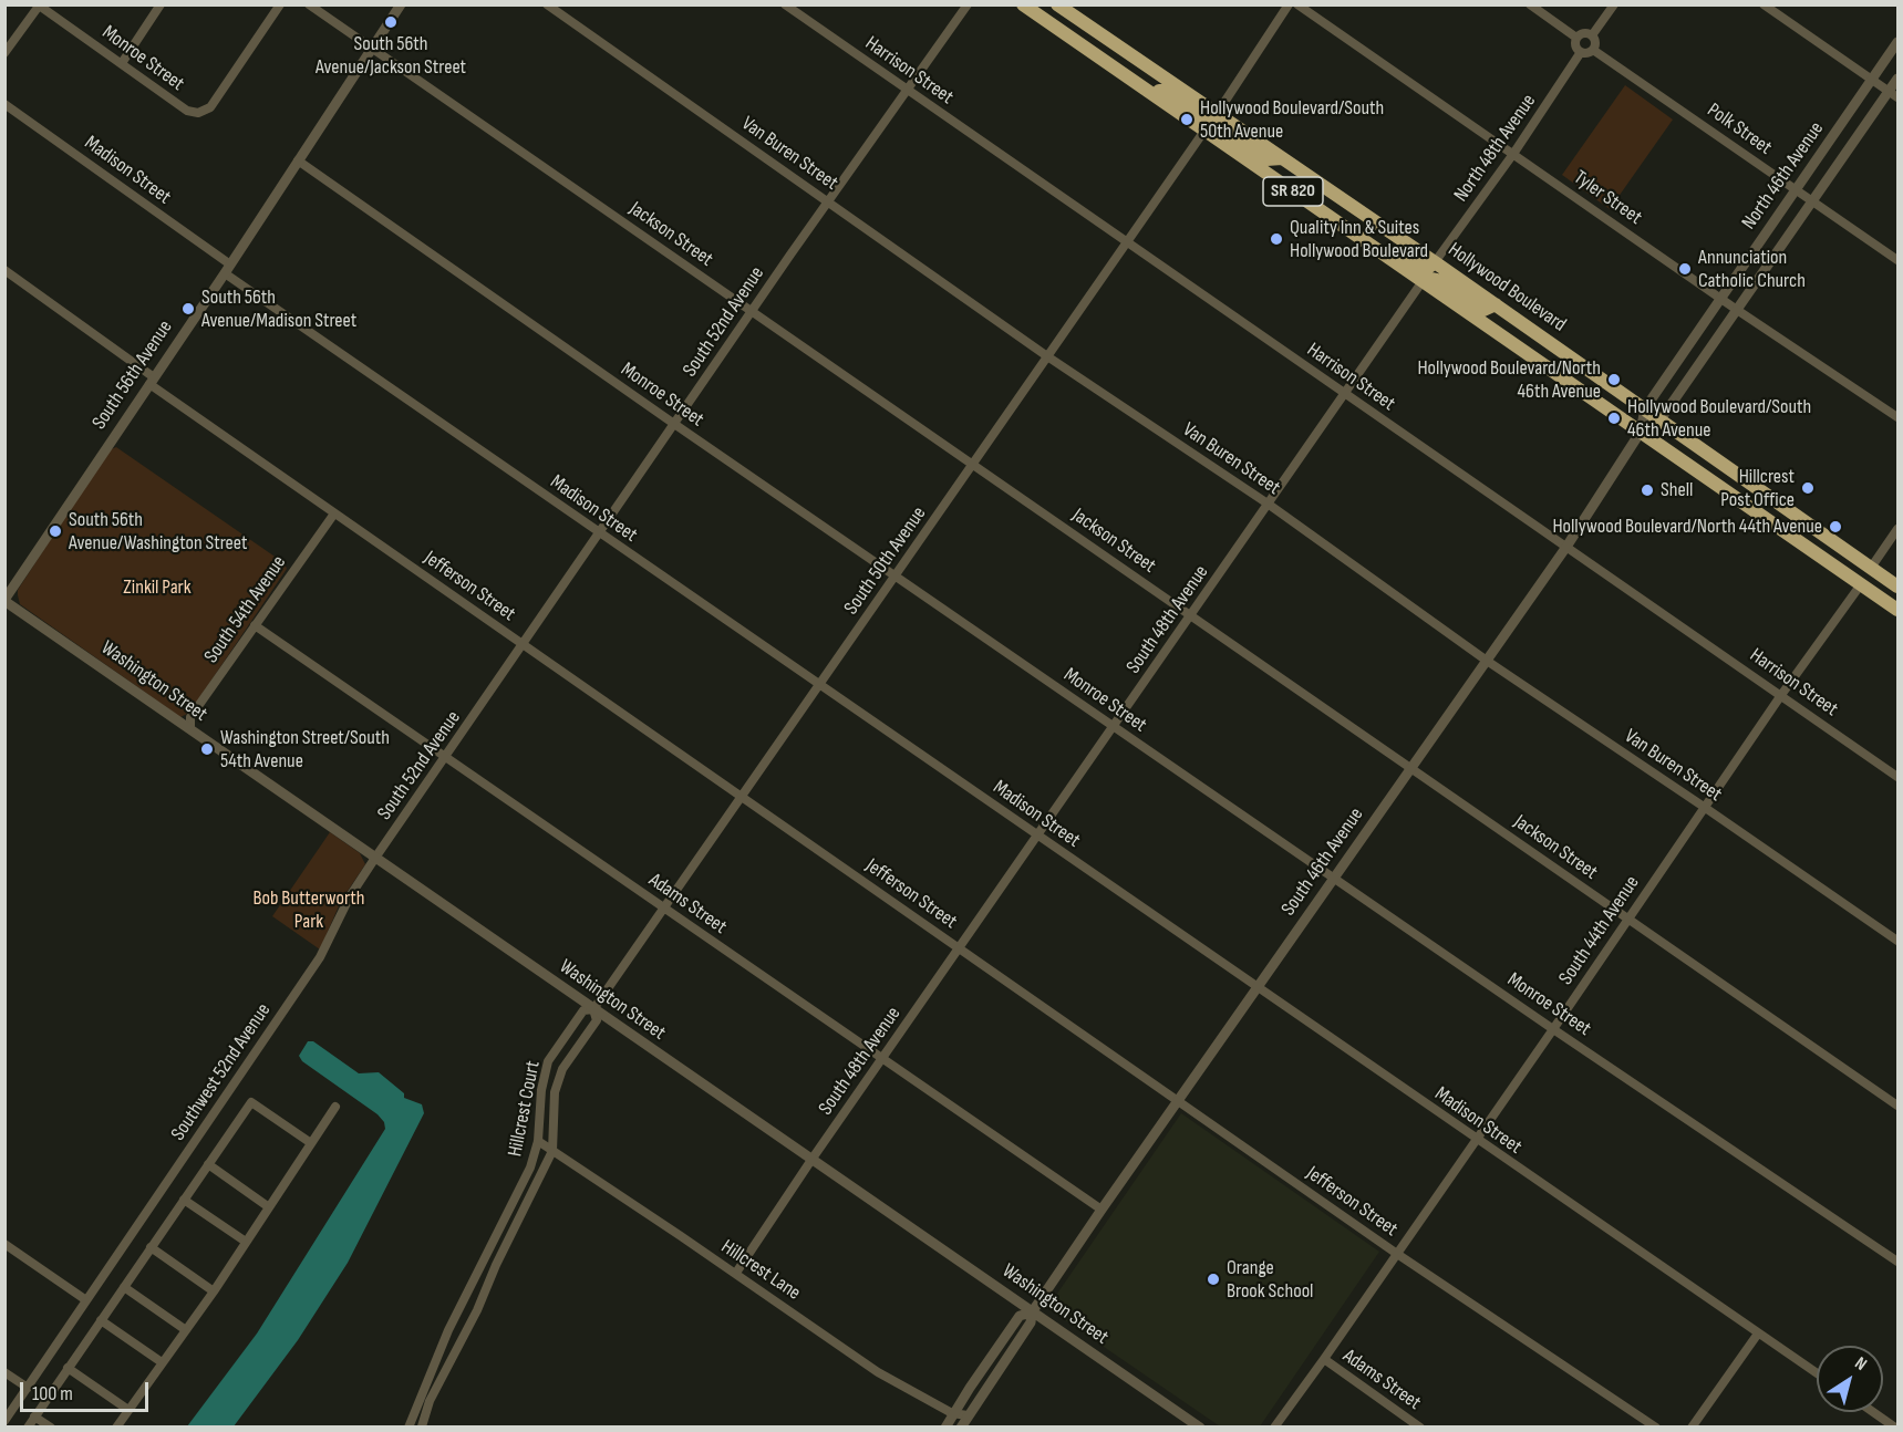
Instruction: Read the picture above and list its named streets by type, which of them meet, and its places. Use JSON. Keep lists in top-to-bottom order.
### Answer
{
  "streets": {
    "highway": ["SR 820", "Hollywood Boulevard"],
    "street": [
      "Monroe Street",
      "Harrison Street",
      "Polk Street",
      "North 48th Avenue",
      "Van Buren Street",
      "Madison Street",
      "North 46th Avenue",
      "Tyler Street",
      "Jackson Street",
      "South 52nd Avenue",
      "South 56th Avenue",
      "South 50th Avenue",
      "Jefferson Street",
      "South 54th Avenue",
      "South 48th Avenue",
      "Washington Street",
      "South 46th Avenue",
      "Adams Street",
      "South 44th Avenue",
      "Southwest 52nd Avenue",
      "Hillcrest Court",
      "Hillcrest Lane"
    ]
  },
  "crossings": [
    ["Monroe Street", "South 52nd Avenue"],
    ["Monroe Street", "South 56th Avenue"],
    ["Monroe Street", "South 50th Avenue"],
    ["Monroe Street", "South 48th Avenue"],
    ["Monroe Street", "South 46th Avenue"],
    ["Monroe Street", "South 44th Avenue"],
    ["Harrison Street", "South 52nd Avenue"],
    ["Harrison Street", "South 50th Avenue"],
    ["Harrison Street", "South 48th Avenue"],
    ["Harrison Street", "South 46th Avenue"],
    ["Harrison Street", "South 44th Avenue"],
    ["Polk Street", "North 48th Avenue"],
    ["Polk Street", "North 46th Avenue"],
    ["North 48th Avenue", "Tyler Street"],
    ["North 48th Avenue", "Hollywood Boulevard"],
    ["Van Buren Street", "South 52nd Avenue"],
    ["Van Buren Street", "South 50th Avenue"],
    ["Van Buren Street", "South 48th Avenue"],
    ["Van Buren Street", "South 46th Avenue"],
    ["Van Buren Street", "South 44th Avenue"],
    ["Madison Street", "South 52nd Avenue"],
    ["Madison Street", "South 56th Avenue"],
    ["Madison Street", "South 50th Avenue"],
    ["Madison Street", "South 48th Avenue"],
    ["Madison Street", "South 46th Avenue"],
    ["Madison Street", "South 44th Avenue"],
    ["North 46th Avenue", "Tyler Street"],
    ["North 46th Avenue", "Hollywood Boulevard"],
    ["North 46th Avenue", "South 46th Avenue"],
    ["Jackson Street", "South 52nd Avenue"],
    ["Jackson Street", "South 56th Avenue"],
    ["Jackson Street", "South 50th Avenue"],
    ["Jackson Street", "South 48th Avenue"],
    ["Jackson Street", "South 46th Avenue"],
    ["Jackson Street", "South 44th Avenue"],
    ["Hollywood Boulevard", "South 50th Avenue"],
    ["Hollywood Boulevard", "South 48th Avenue"],
    ["Hollywood Boulevard", "South 46th Avenue"],
    ["Hollywood Boulevard", "South 44th Avenue"],
    ["South 52nd Avenue", "Jefferson Street"],
    ["South 52nd Avenue", "Washington Street"],
    ["South 52nd Avenue", "Adams Street"],
    ["South 52nd Avenue", "Southwest 52nd Avenue"],
    ["South 56th Avenue", "Jefferson Street"],
    ["South 56th Avenue", "Washington Street"],
    ["South 50th Avenue", "Jefferson Street"],
    ["South 50th Avenue", "Washington Street"],
    ["South 50th Avenue", "Adams Street"],
    ["South 50th Avenue", "Hillcrest Court"],
    ["Jefferson Street", "South 54th Avenue"],
    ["Jefferson Street", "South 48th Avenue"],
    ["Jefferson Street", "South 46th Avenue"],
    ["Jefferson Street", "South 44th Avenue"],
    ["South 54th Avenue", "Washington Street"],
    ["South 54th Avenue", "Adams Street"],
    ["South 48th Avenue", "Washington Street"],
    ["South 48th Avenue", "Adams Street"],
    ["South 48th Avenue", "Hillcrest Lane"],
    ["Washington Street", "South 46th Avenue"],
    ["Washington Street", "Southwest 52nd Avenue"],
    ["Washington Street", "Hillcrest Court"],
    ["South 46th Avenue", "Adams Street"],
    ["South 46th Avenue", "Hillcrest Lane"],
    ["Adams Street", "South 44th Avenue"],
    ["Hillcrest Court", "Hillcrest Lane"]
  ],
  "parks": ["Zinkil Park", "Bob Butterworth Park"],
  "places": [
    "South 56th Avenue/Jackson Street",
    "Hollywood Boulevard/South 50th Avenue",
    "Quality Inn & Suites Hollywood Boulevard",
    "Annunciation Catholic Church",
    "South 56th Avenue/Madison Street",
    "Hollywood Boulevard/North 46th Avenue",
    "Hollywood Boulevard/South 46th Avenue",
    "Hillcrest Post Office",
    "Shell",
    "Hollywood Boulevard/North 44th Avenue",
    "South 56th Avenue/Washington Street",
    "Washington Street/South 54th Avenue",
    "Orange Brook School"
  ],
  "scale_bar": "100 m",
  "north": "top right"
}
